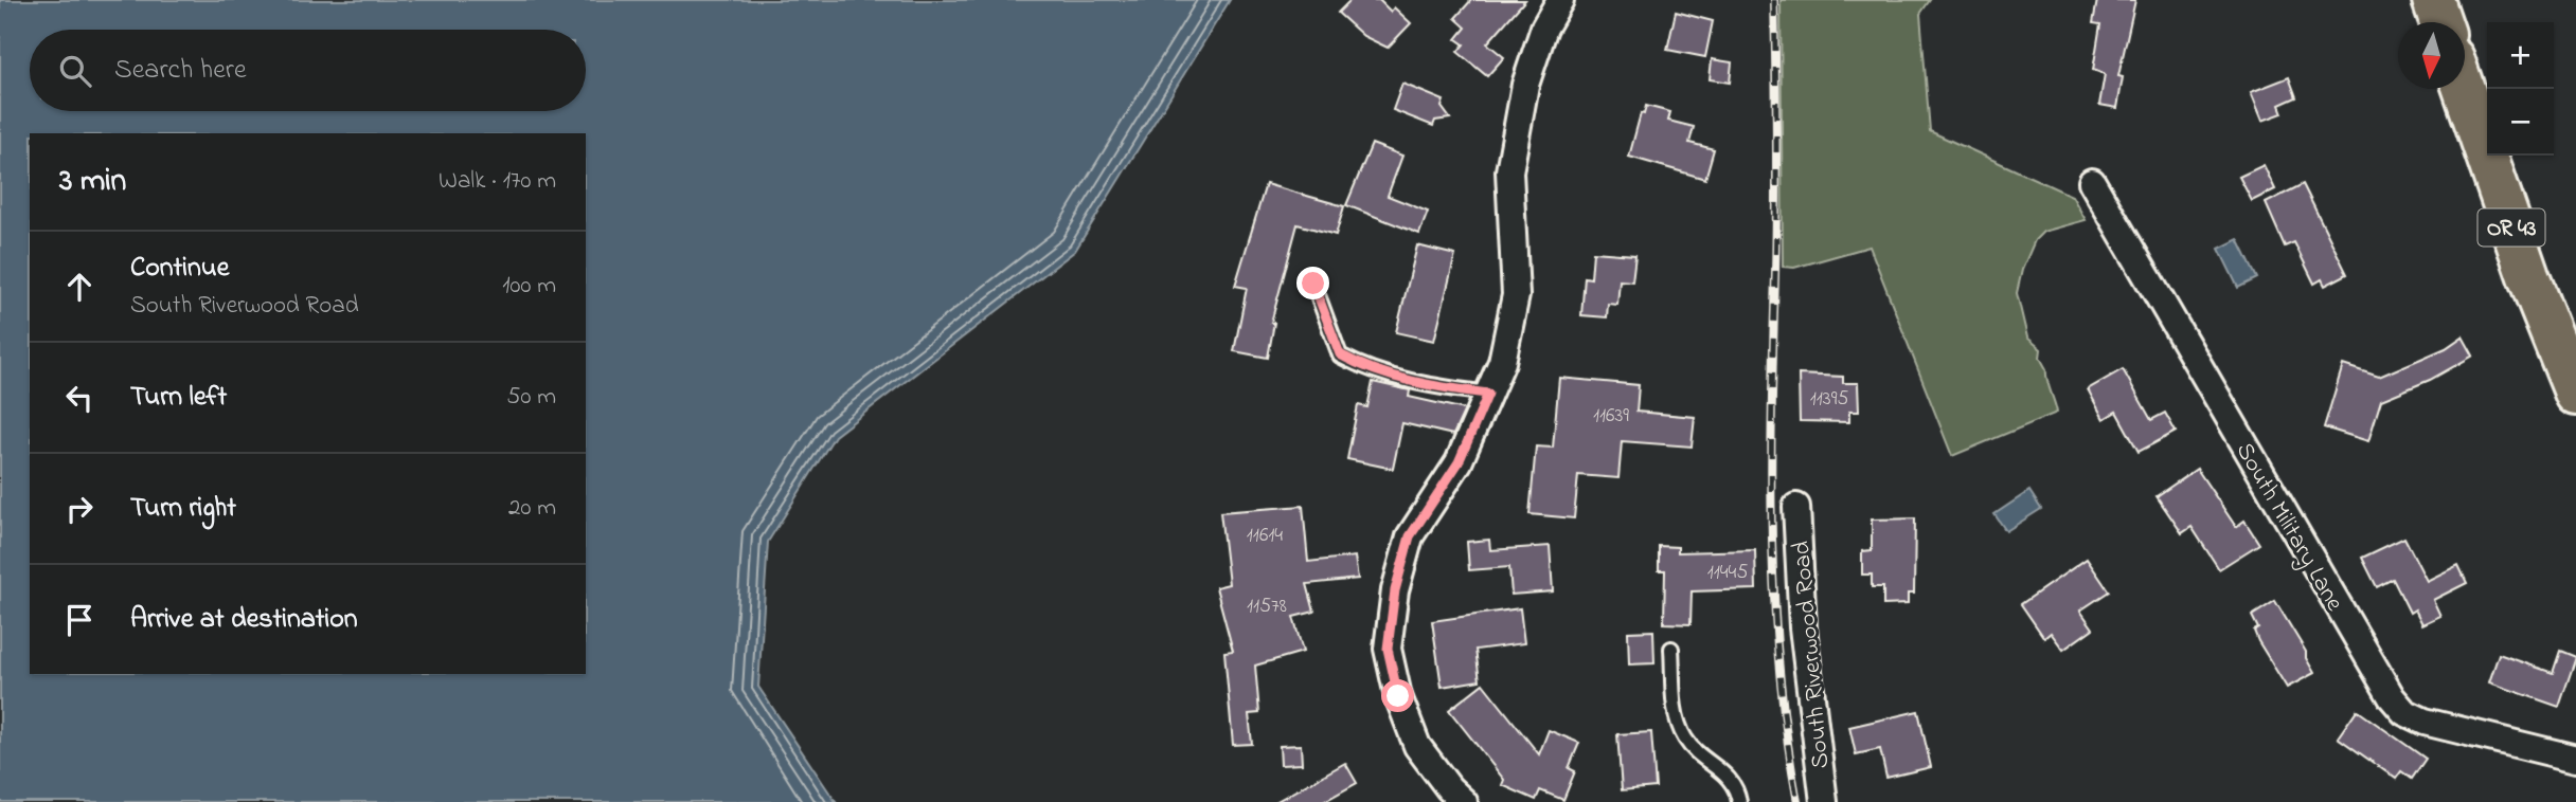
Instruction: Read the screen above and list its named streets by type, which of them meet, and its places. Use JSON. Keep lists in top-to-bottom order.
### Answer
{
  "streets": {
    "main road": ["OR 43"],
    "street": ["South Military Lane", "South Riverwood Road"]
  },
  "house_numbers": [
    "11395",
    "11639",
    "11614",
    "11445",
    "11578"
  ],
  "north": "bottom",
  "page": {
    "map_buttons": ["+", "−"],
    "search": "Search here",
    "heading": ["3 min", "Walk · 170 m"],
    "list": [
      ["Continue", "South Riverwood Road", "100 m"],
      ["Turn left", "50 m"],
      ["Turn right", "20 m"],
      "Arrive at destination"
    ]
  }
}
